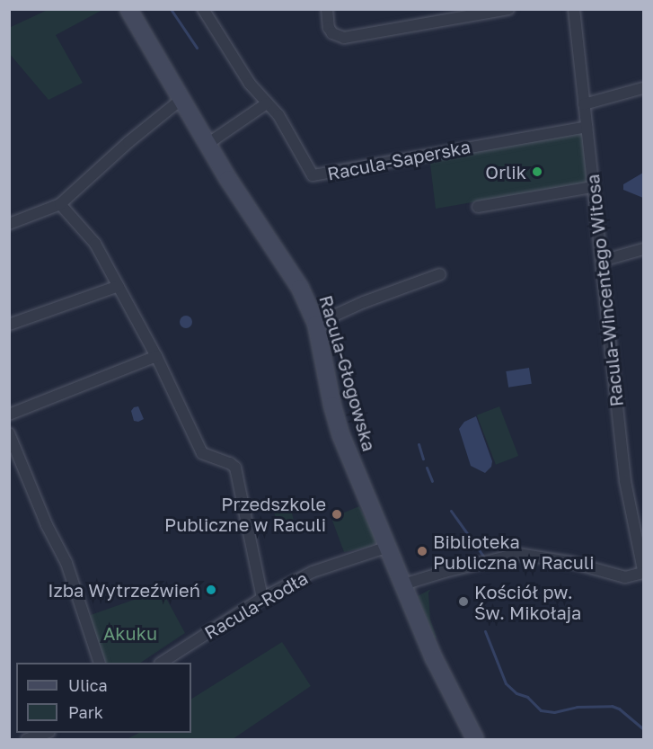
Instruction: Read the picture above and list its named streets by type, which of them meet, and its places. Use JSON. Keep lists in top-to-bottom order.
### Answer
{
  "streets": {
    "street": [
      "Racula-Saperska",
      "Racula-Wincentego Witosa",
      "Racula-Głogowska",
      "Racula-Rodła"
    ]
  },
  "crossings": [
    ["Racula-Saperska", "Racula-Wincentego Witosa"],
    ["Racula-Głogowska", "Racula-Rodła"]
  ],
  "parks": ["Akuku"],
  "places": [
    "Orlik",
    "Przedszkole Publiczne w Raculi",
    "Biblioteka Publiczna w Raculi",
    "Izba Wytrzeźwień",
    "Kościół pw. Św. Mikołaja"
  ],
  "legend": ["Ulica", "Park"]
}
